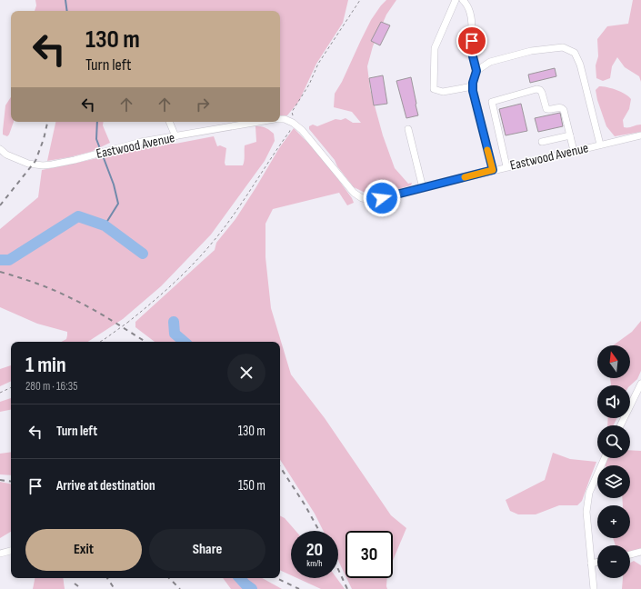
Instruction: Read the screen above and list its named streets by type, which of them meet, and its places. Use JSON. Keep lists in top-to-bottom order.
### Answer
{
  "streets": {
    "street": ["Eastwood Avenue"]
  },
  "north": "top",
  "page": {
    "turn": ["130 m", "Turn left"],
    "heading": ["1 min", "280 m · 16:35"],
    "map_buttons": ["+", "−"],
    "list": [
      {
        "name": "Turn left",
        "value": "130 m"
      },
      {
        "name": "Arrive at destination",
        "value": "150 m"
      }
    ],
    "buttons": ["Exit", "Share"],
    "speed": "20 km/h",
    "limit": "30"
  }
}
